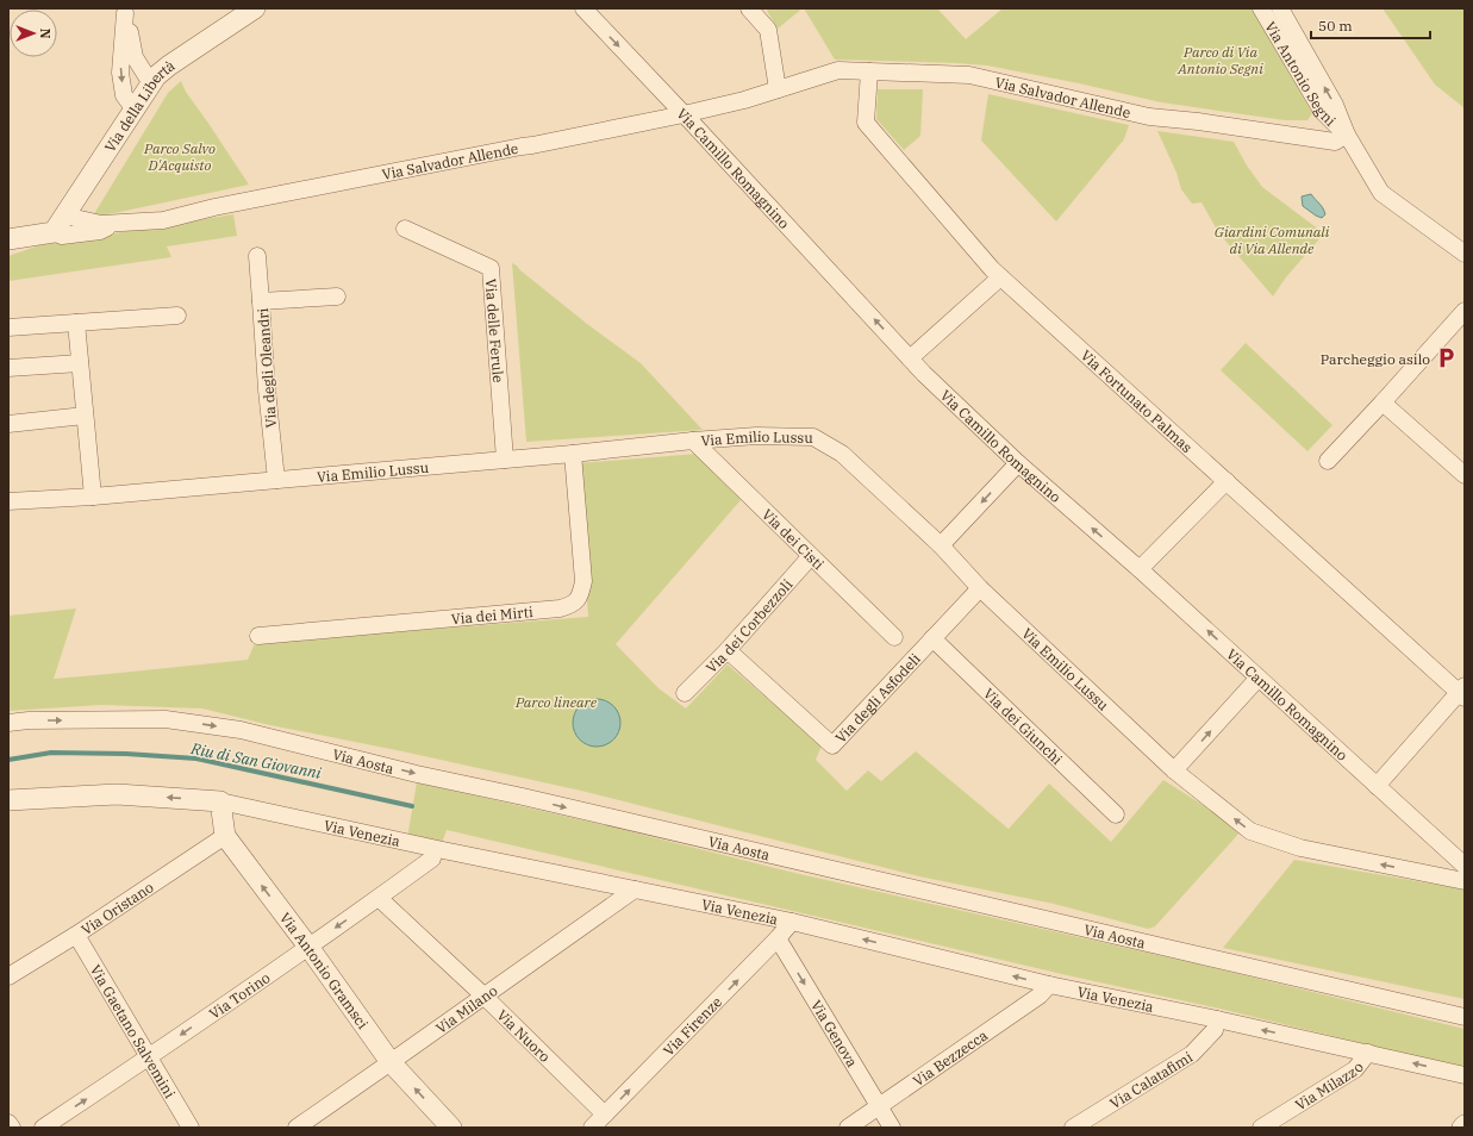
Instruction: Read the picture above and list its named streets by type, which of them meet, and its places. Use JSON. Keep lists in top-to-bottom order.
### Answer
{
  "streets": {
    "street": [
      "Via Antonio Segni",
      "Via Salvador Allende",
      "Via della Libertà",
      "Via Camillo Romagnino",
      "Via delle Ferule",
      "Via degli Oleandri",
      "Via Fortunato Palmas",
      "Via Emilio Lussu",
      "Via dei Cisti",
      "Via dei Mirti",
      "Via dei Corbezzoli",
      "Via degli Asfodeli",
      "Via dei Giunchi",
      "Via Aosta",
      "Via Venezia",
      "Via Oristano",
      "Via Antonio Gramsci",
      "Via Torino",
      "Via Milano",
      "Via Firenze",
      "Via Gaetano Salvemini",
      "Via Genova",
      "Via Nuoro",
      "Via Bezzecca",
      "Via Calatafimi",
      "Via Milazzo"
    ]
  },
  "crossings": [
    ["Via Antonio Segni", "Via Salvador Allende"],
    ["Via Salvador Allende", "Via della Libertà"],
    ["Via Salvador Allende", "Via Camillo Romagnino"],
    ["Via Salvador Allende", "Via Fortunato Palmas"],
    ["Via delle Ferule", "Via Emilio Lussu"],
    ["Via degli Oleandri", "Via Emilio Lussu"],
    ["Via Emilio Lussu", "Via dei Cisti"],
    ["Via Emilio Lussu", "Via dei Mirti"],
    ["Via Emilio Lussu", "Via degli Asfodeli"],
    ["Via dei Cisti", "Via dei Corbezzoli"],
    ["Via dei Corbezzoli", "Via degli Asfodeli"],
    ["Via degli Asfodeli", "Via dei Giunchi"],
    ["Via Venezia", "Via Antonio Gramsci"],
    ["Via Venezia", "Via Milano"],
    ["Via Venezia", "Via Firenze"],
    ["Via Venezia", "Via Bezzecca"],
    ["Via Venezia", "Via Calatafimi"],
    ["Via Venezia", "Via Milazzo"],
    ["Via Oristano", "Via Antonio Gramsci"],
    ["Via Oristano", "Via Gaetano Salvemini"],
    ["Via Antonio Gramsci", "Via Torino"],
    ["Via Antonio Gramsci", "Via Milano"],
    ["Via Torino", "Via Gaetano Salvemini"],
    ["Via Torino", "Via Nuoro"],
    ["Via Milano", "Via Nuoro"],
    ["Via Firenze", "Via Genova"],
    ["Via Firenze", "Via Nuoro"],
    ["Via Genova", "Via Bezzecca"]
  ],
  "one_way": [
    "Via Aosta",
    "Via Venezia",
    "Via Antonio Gramsci",
    "Via Firenze",
    "Via Genova"
  ],
  "water": ["Riu di San Giovanni"],
  "parks": [
    "Parco di Via Antonio Segni",
    "Parco Salvo D'Acquisto",
    "Giardini Comunali di Via Allende",
    "Parco lineare"
  ],
  "places": {
    "parking": ["Parcheggio asilo"]
  },
  "scale_bar": "50 m",
  "north": "right"
}
